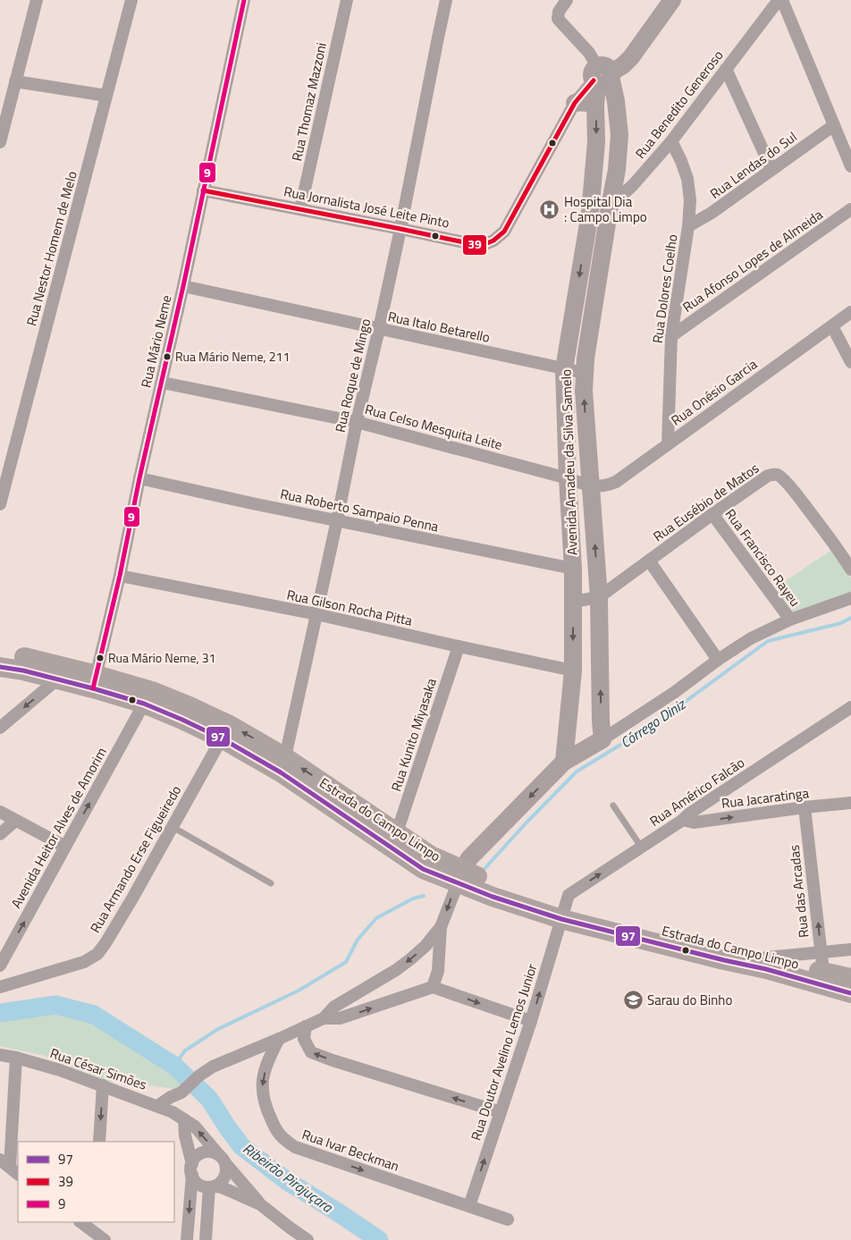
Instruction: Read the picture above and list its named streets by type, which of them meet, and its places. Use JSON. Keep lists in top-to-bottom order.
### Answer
{
  "streets": {
    "main road": ["Estrada do Campo Limpo"],
    "street": [
      "Rua Thomaz Mazzoni",
      "Rua Benedito Generoso",
      "Rua Lendas do Sul",
      "Rua Jornalista José Leite Pinto",
      "Rua Nestor Homem de Melo",
      "Rua Afonso Lopes de Almeida",
      "Rua Dolores Coelho",
      "Rua Italo Betarello",
      "Rua Mário Neme",
      "Rua Roque de Mingo",
      "Rua Onésio Garcia",
      "Rua Celso Mesquita Leite",
      "Avenida Amadeu da Silva Samelo",
      "Rua Eusébio de Matos",
      "Rua Roberto Sampaio Penna",
      "Rua Francisco Rayeu",
      "Rua Gilson Rocha Pitta",
      "Rua Kunito Miyasaka",
      "Rua Américo Falcão",
      "Rua Jacaratinga",
      "Avenida Heitor Alves de Amorim",
      "Rua Armando Erse Figueiredo",
      "Rua das Arcadas",
      "Rua Doutor Avelino Lemos Junior",
      "Rua César Simões",
      "Rua Ivar Beckman"
    ]
  },
  "crossings": [
    ["Rua Thomaz Mazzoni", "Rua Jornalista José Leite Pinto"],
    ["Rua Benedito Generoso", "Rua Dolores Coelho"],
    ["Rua Benedito Generoso", "Avenida Amadeu da Silva Samelo"],
    ["Rua Lendas do Sul", "Rua Dolores Coelho"],
    ["Rua Jornalista José Leite Pinto", "Rua Mário Neme"],
    ["Rua Jornalista José Leite Pinto", "Rua Roque de Mingo"],
    ["Rua Jornalista José Leite Pinto", "Avenida Amadeu da Silva Samelo"],
    ["Rua Afonso Lopes de Almeida", "Rua Dolores Coelho"],
    ["Rua Dolores Coelho", "Rua Onésio Garcia"],
    ["Rua Italo Betarello", "Rua Mário Neme"],
    ["Rua Italo Betarello", "Rua Roque de Mingo"],
    ["Rua Italo Betarello", "Avenida Amadeu da Silva Samelo"],
    ["Rua Mário Neme", "Rua Celso Mesquita Leite"],
    ["Rua Mário Neme", "Rua Roberto Sampaio Penna"],
    ["Rua Mário Neme", "Rua Gilson Rocha Pitta"],
    ["Rua Mário Neme", "Estrada do Campo Limpo"],
    ["Rua Roque de Mingo", "Rua Celso Mesquita Leite"],
    ["Rua Roque de Mingo", "Rua Roberto Sampaio Penna"],
    ["Rua Roque de Mingo", "Rua Gilson Rocha Pitta"],
    ["Rua Roque de Mingo", "Estrada do Campo Limpo"],
    ["Rua Onésio Garcia", "Rua Celso Mesquita Leite"],
    ["Rua Onésio Garcia", "Avenida Amadeu da Silva Samelo"],
    ["Rua Celso Mesquita Leite", "Avenida Amadeu da Silva Samelo"],
    ["Avenida Amadeu da Silva Samelo", "Rua Eusébio de Matos"],
    ["Avenida Amadeu da Silva Samelo", "Rua Roberto Sampaio Penna"],
    ["Avenida Amadeu da Silva Samelo", "Rua Gilson Rocha Pitta"],
    ["Rua Eusébio de Matos", "Rua Francisco Rayeu"],
    ["Rua Gilson Rocha Pitta", "Rua Kunito Miyasaka"],
    ["Rua Kunito Miyasaka", "Estrada do Campo Limpo"],
    ["Rua Américo Falcão", "Rua Jacaratinga"],
    ["Rua Américo Falcão", "Estrada do Campo Limpo"],
    ["Rua Américo Falcão", "Rua Doutor Avelino Lemos Junior"],
    ["Rua Jacaratinga", "Rua das Arcadas"],
    ["Estrada do Campo Limpo", "Avenida Heitor Alves de Amorim"],
    ["Estrada do Campo Limpo", "Rua Armando Erse Figueiredo"],
    ["Estrada do Campo Limpo", "Rua das Arcadas"],
    ["Estrada do Campo Limpo", "Rua Doutor Avelino Lemos Junior"],
    ["Rua Doutor Avelino Lemos Junior", "Rua Ivar Beckman"]
  ],
  "one_way": ["Rua Jacaratinga", "Avenida Heitor Alves de Amorim", "Rua das Arcadas"],
  "water": ["Córrego Diniz", "Ribeirão Pirajuçara"],
  "places": {
    "hospital": ["Hospital Dia : Campo Limpo"],
    "other": ["Rua Mário Neme, 211", "Rua Mário Neme, 31"],
    "school or university": ["Sarau do Binho"]
  },
  "lines": ["transit line 9", "transit line 39", "transit line 97"],
  "legend": ["97", "39", "9"]
}
